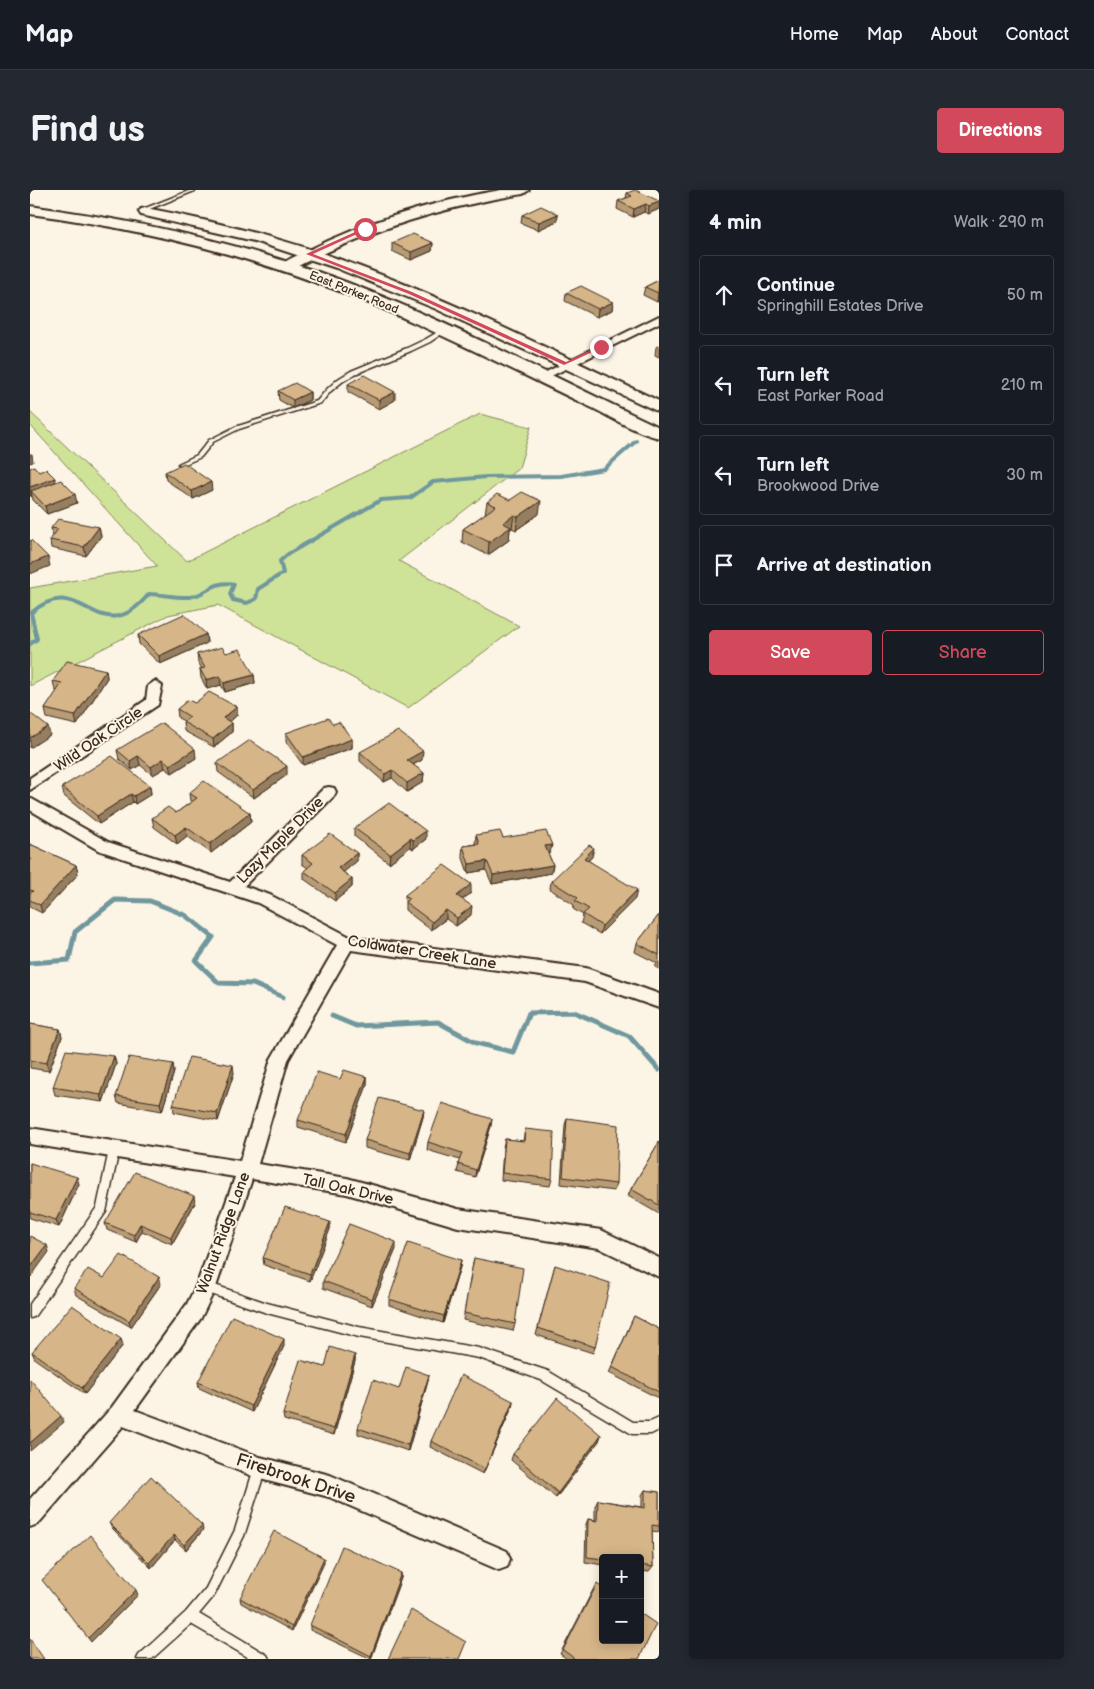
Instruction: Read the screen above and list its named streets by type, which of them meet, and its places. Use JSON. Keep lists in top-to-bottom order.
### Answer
{
  "streets": {
    "main road": ["East Parker Road"],
    "street": [
      "Wild Oak Circle",
      "Lazy Maple Drive",
      "Coldwater Creek Lane",
      "Tall Oak Drive",
      "Walnut Ridge Lane",
      "Firebrook Drive"
    ]
  },
  "crossings": [
    ["Lazy Maple Drive", "Coldwater Creek Lane"],
    ["Coldwater Creek Lane", "Walnut Ridge Lane"],
    ["Tall Oak Drive", "Walnut Ridge Lane"],
    ["Walnut Ridge Lane", "Firebrook Drive"]
  ],
  "page": {
    "header": "Map",
    "nav": [
      "Home",
      "Map",
      "About",
      "Contact"
    ],
    "buttons": [
      "Directions",
      ["Save", "Share"]
    ],
    "title": "Find us",
    "heading": ["4 min", "Walk · 290 m"],
    "list": [
      ["Continue", "Springhill Estates Drive", "50 m"],
      ["Turn left", "East Parker Road", "210 m"],
      ["Turn left", "Brookwood Drive", "30 m"],
      "Arrive at destination"
    ],
    "map_buttons": ["+", "−"]
  }
}
